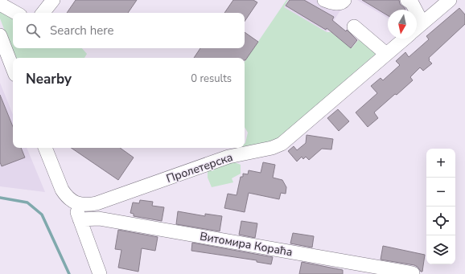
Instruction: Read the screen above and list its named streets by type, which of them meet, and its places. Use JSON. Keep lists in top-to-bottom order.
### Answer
{
  "streets": {
    "street": ["Пролетерска", "Витомира Кораћа"]
  },
  "north": "bottom",
  "page": {
    "search": "Search here",
    "heading": ["Nearby", "0 results"],
    "map_buttons": ["+", "−"]
  }
}
